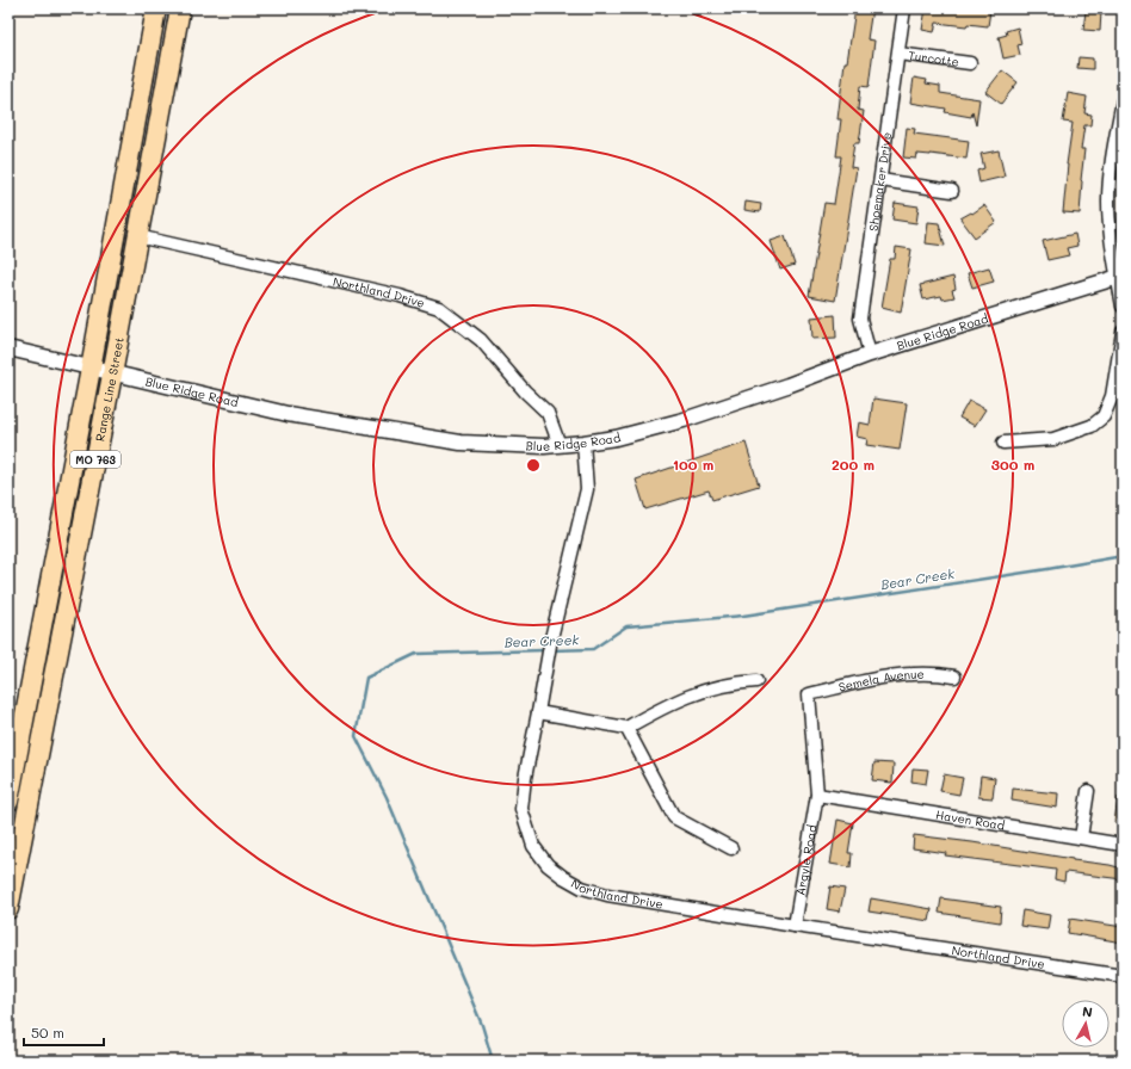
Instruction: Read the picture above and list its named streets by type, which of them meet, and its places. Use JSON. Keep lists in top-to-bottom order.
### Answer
{
  "streets": {
    "main road": ["Range Line Street", "MO 763"],
    "street": [
      "Turcotte",
      "Shoemaker Drive",
      "Northland Drive",
      "Blue Ridge Road",
      "Semela Avenue",
      "Haven Road",
      "Argyle Road"
    ]
  },
  "crossings": [
    ["Turcotte", "Shoemaker Drive"],
    ["Shoemaker Drive", "Blue Ridge Road"],
    ["Northland Drive", "Blue Ridge Road"],
    ["Northland Drive", "Range Line Street"],
    ["Northland Drive", "Argyle Road"],
    ["Blue Ridge Road", "Range Line Street"],
    ["Semela Avenue", "Argyle Road"],
    ["Haven Road", "Argyle Road"]
  ],
  "water": ["Bear Creek"],
  "scale_bar": "50 m",
  "north": "top",
  "rings": ["100 m", "200 m", "300 m"]
}
